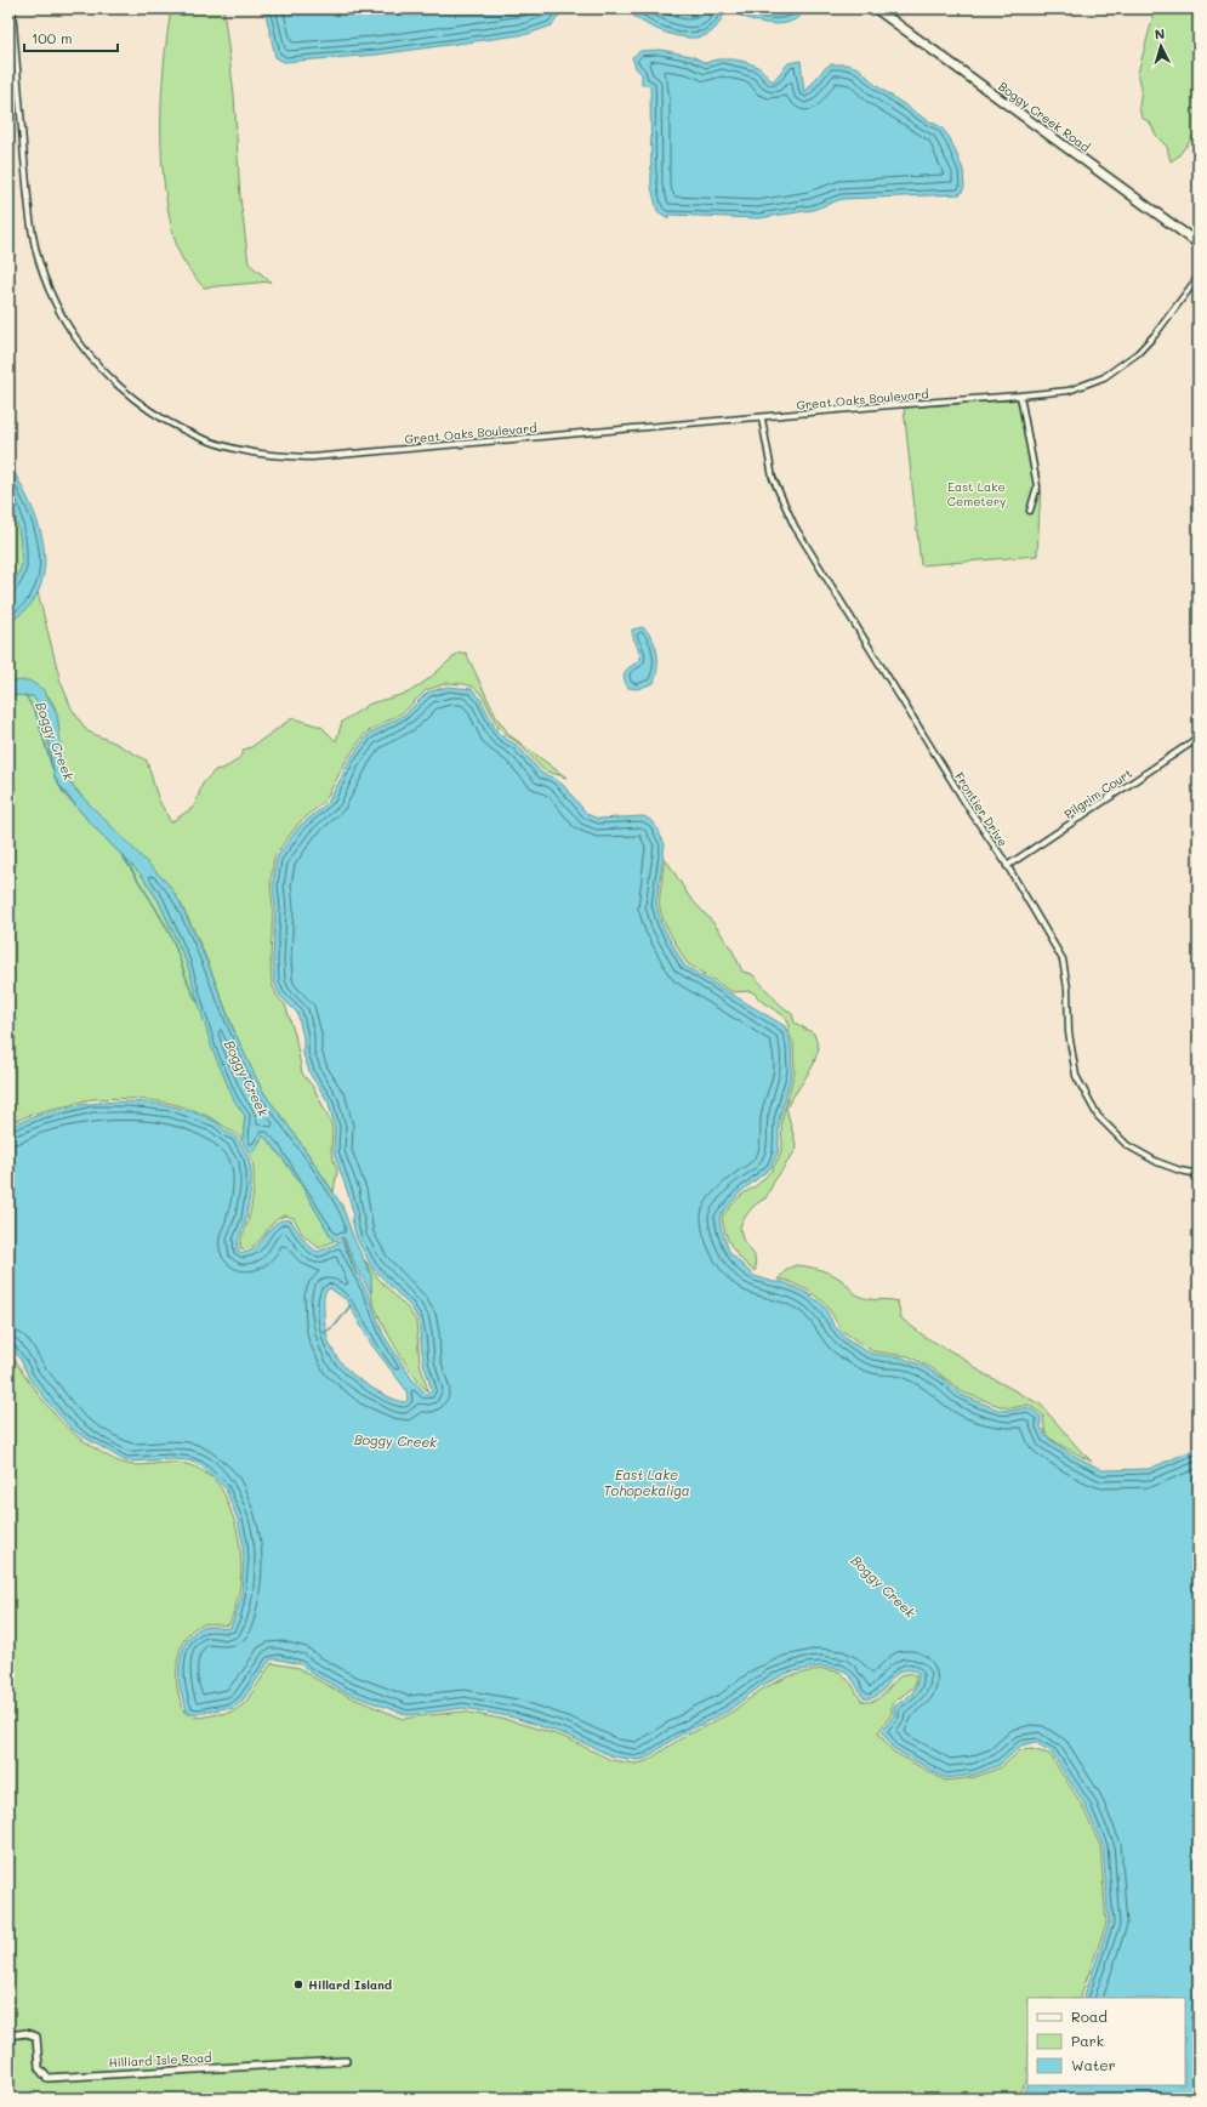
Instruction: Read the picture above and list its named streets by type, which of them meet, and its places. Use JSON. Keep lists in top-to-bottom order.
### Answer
{
  "streets": {
    "main road": ["Boggy Creek Road"],
    "street": [
      "Great Oaks Boulevard",
      "Pilgrim Court",
      "Frontier Drive",
      "Hilliard Isle Road"
    ]
  },
  "crossings": [
    ["Great Oaks Boulevard", "Frontier Drive"],
    ["Pilgrim Court", "Frontier Drive"]
  ],
  "water": ["Boggy Creek", "East Lake Tohopekaliga"],
  "parks": ["East Lake Cemetery"],
  "places": ["Hillard Island"],
  "legend": ["Road", "Park", "Water"],
  "scale_bar": "100 m",
  "north": "top"
}
